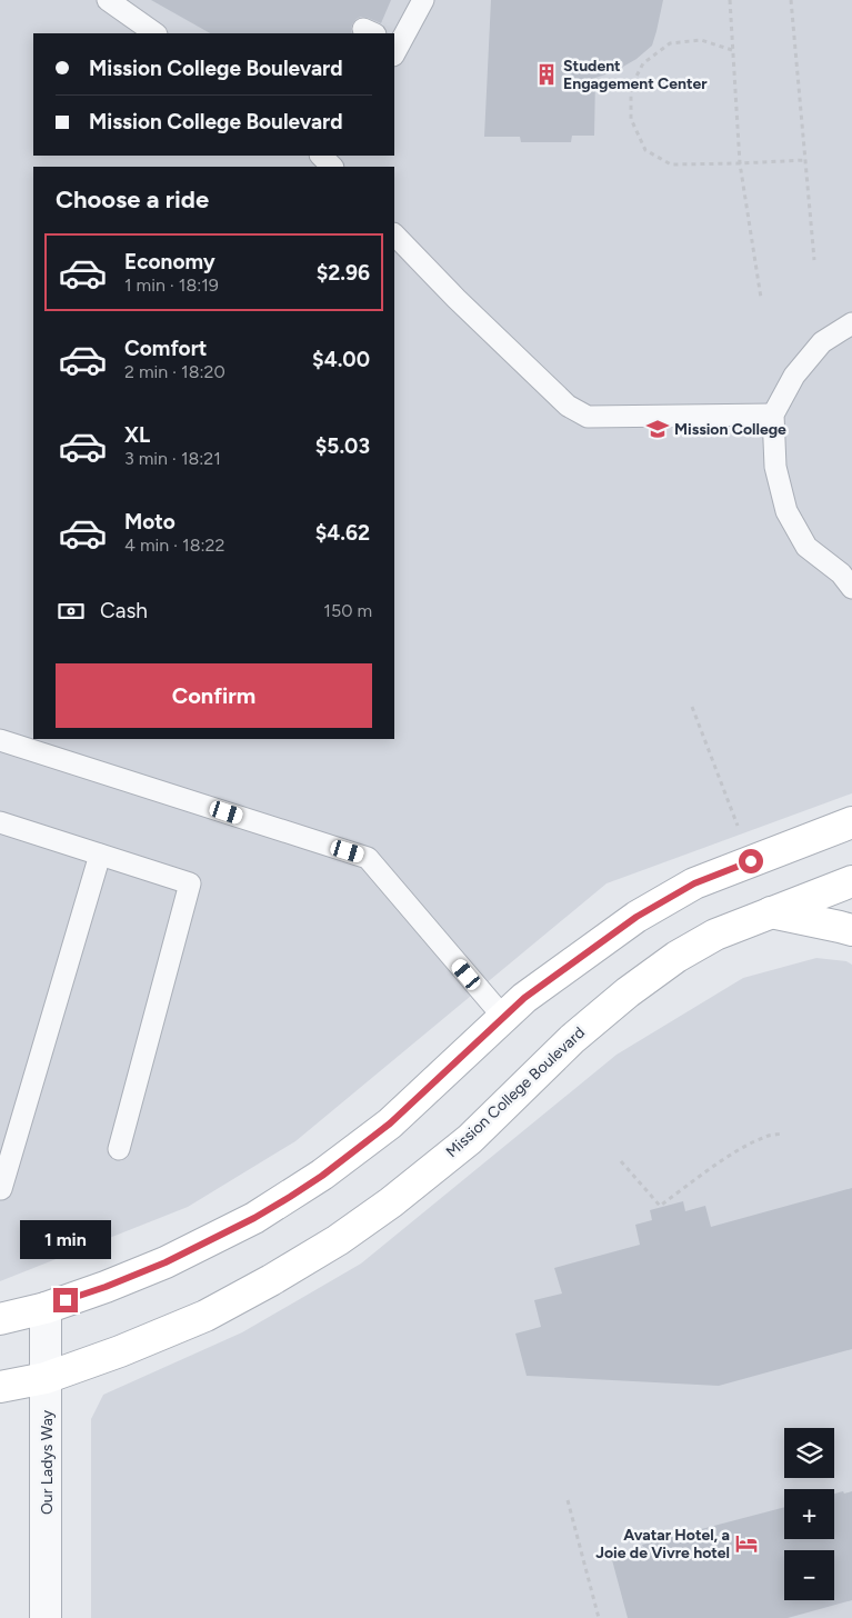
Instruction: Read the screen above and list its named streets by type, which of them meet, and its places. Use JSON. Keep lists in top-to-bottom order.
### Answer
{
  "streets": {
    "street": ["Mission College Boulevard", "Our Ladys Way"]
  },
  "crossings": [
    ["Mission College Boulevard", "Our Ladys Way"]
  ],
  "places": {
    "building": ["Student Engagement Center"],
    "school or university": ["Mission College"],
    "hotel": ["Avatar Hotel, a Joie de Vivre hotel"]
  },
  "page": {
    "banner": ["Mission College Boulevard", "Mission College Boulevard"],
    "heading": "Choose a ride",
    "list": [
      {
        "name": "Economy",
        "note": "1 min · 18:19",
        "value": "$2.96"
      },
      {
        "name": "Comfort",
        "note": "2 min · 18:20",
        "value": "$4.00"
      },
      {
        "name": "XL",
        "note": "3 min · 18:21",
        "value": "$5.03"
      },
      {
        "name": "Moto",
        "note": "4 min · 18:22",
        "value": "$4.62"
      }
    ],
    "pay": ["Cash", "150 m"],
    "buttons": "Confirm",
    "bubble": "1 min",
    "map_buttons": ["+", "−"]
  }
}
